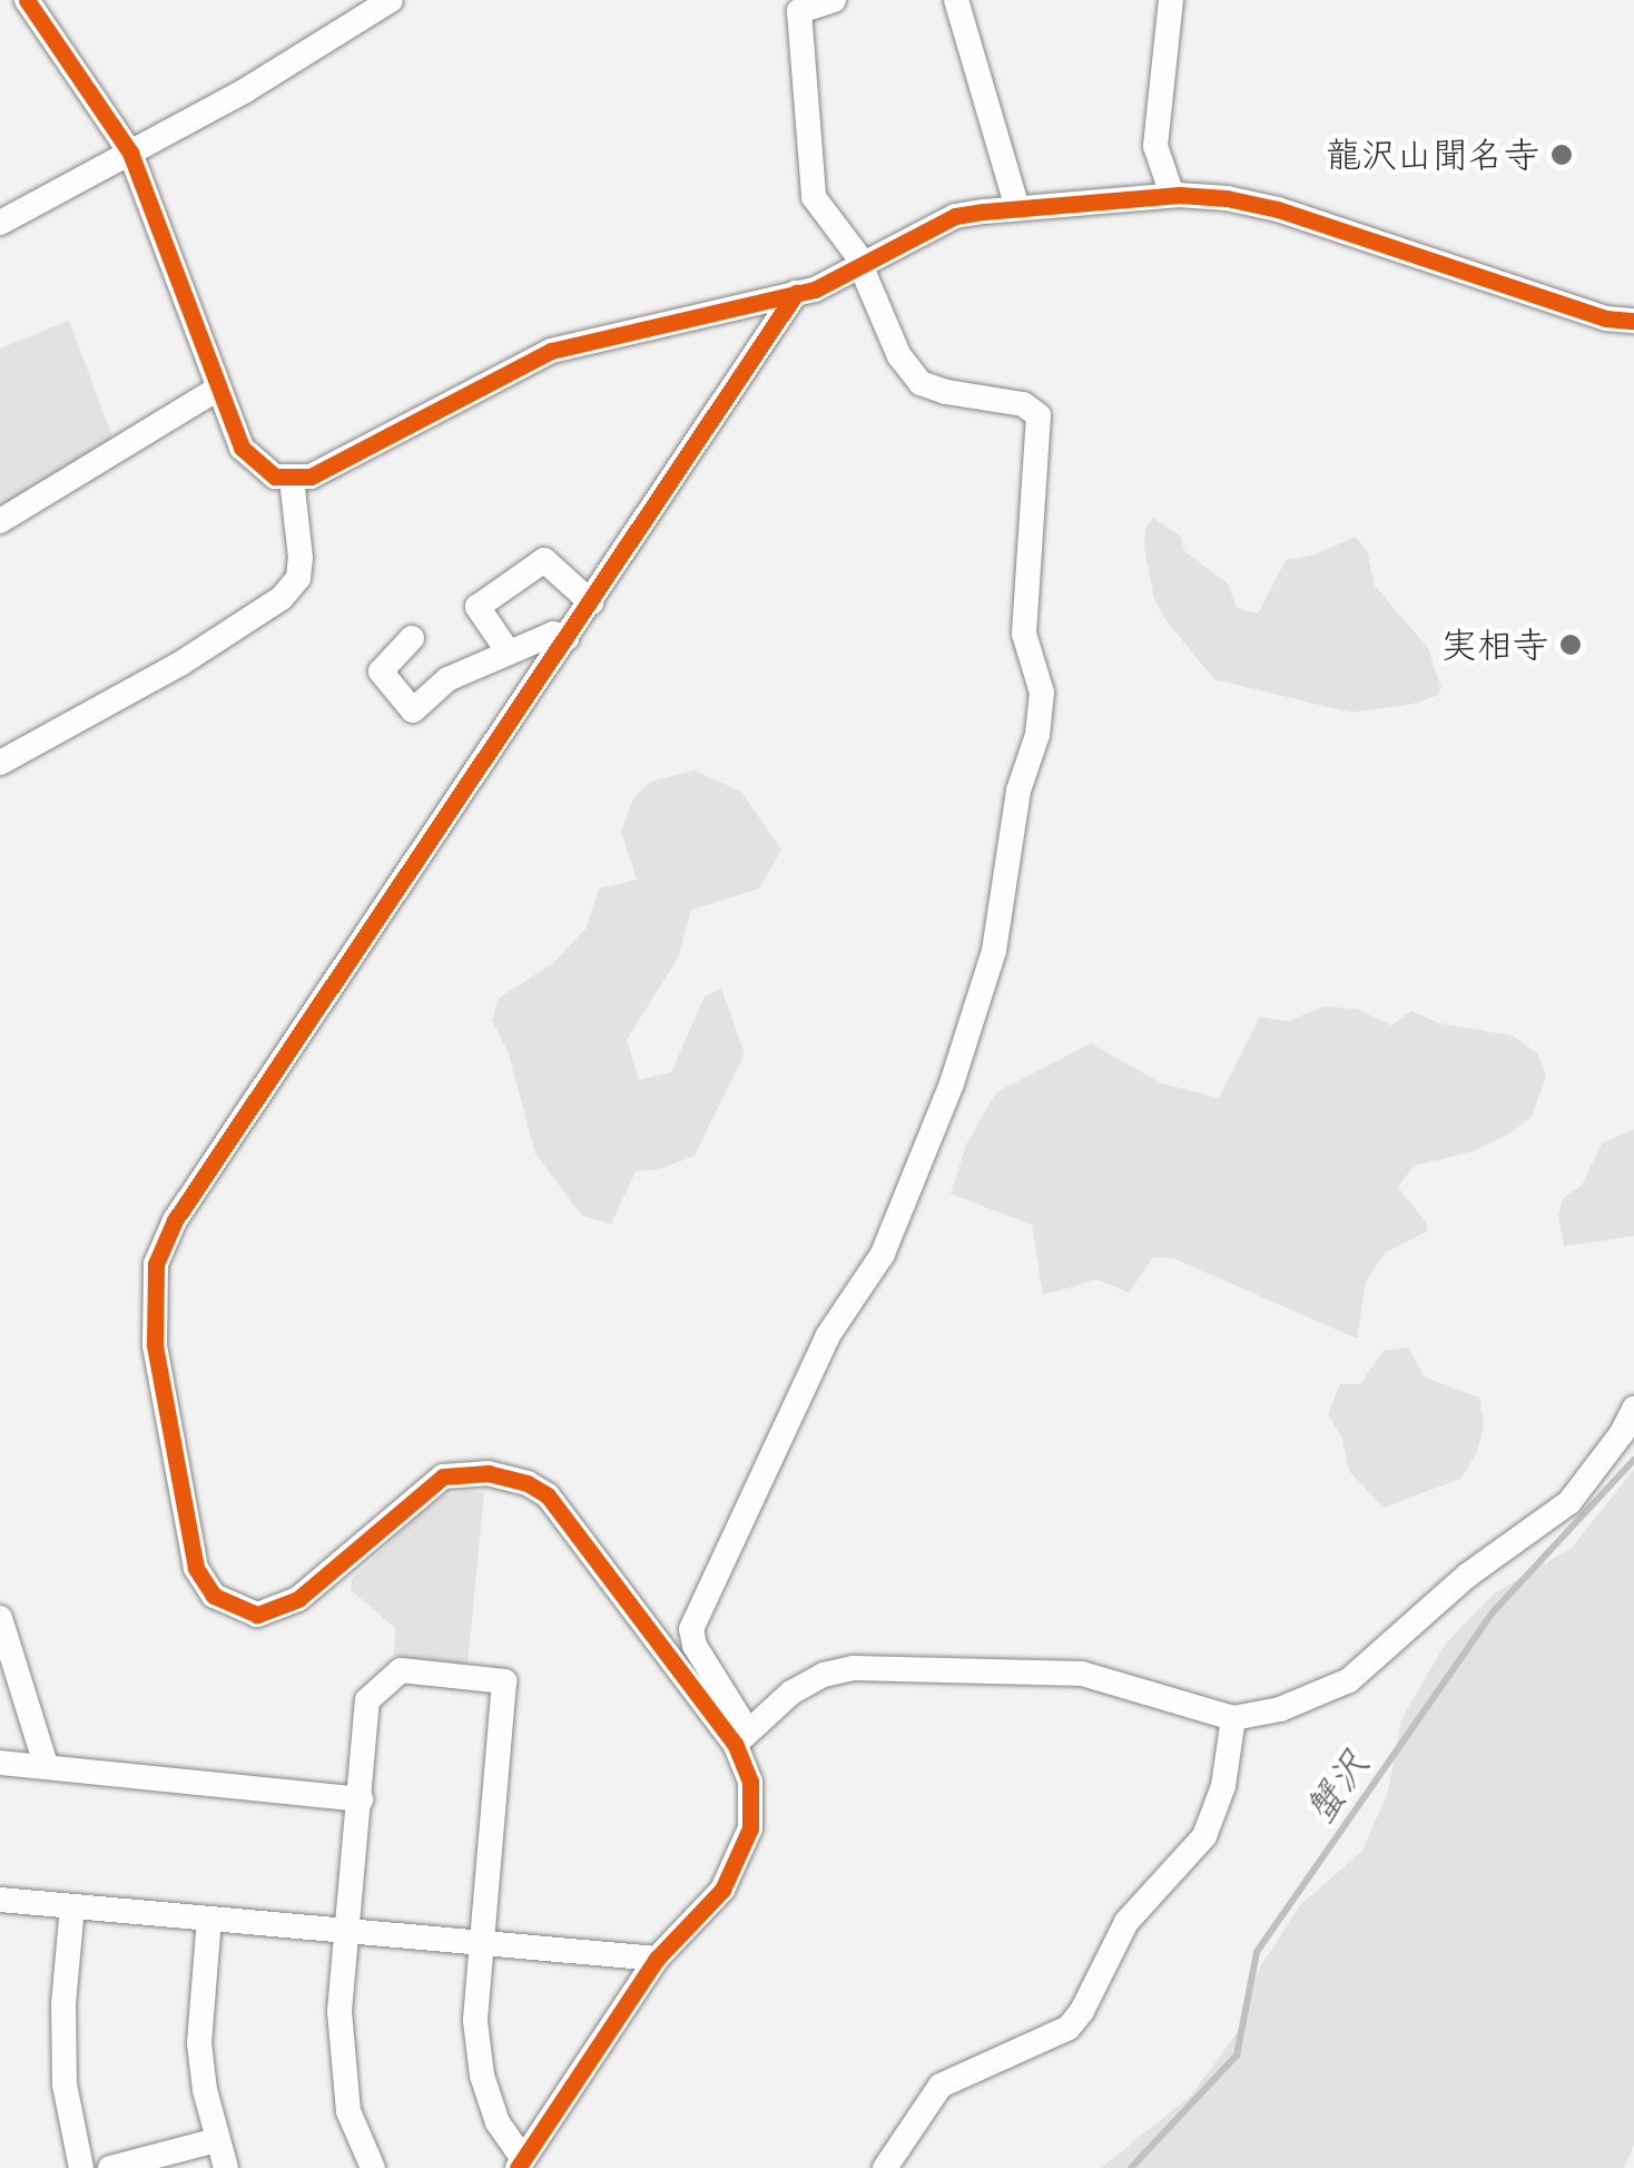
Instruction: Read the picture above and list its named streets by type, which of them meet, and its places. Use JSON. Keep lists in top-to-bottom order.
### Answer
{
  "water": ["蟹沢"],
  "places": ["龍沢山聞名寺", "実相寺"]
}
